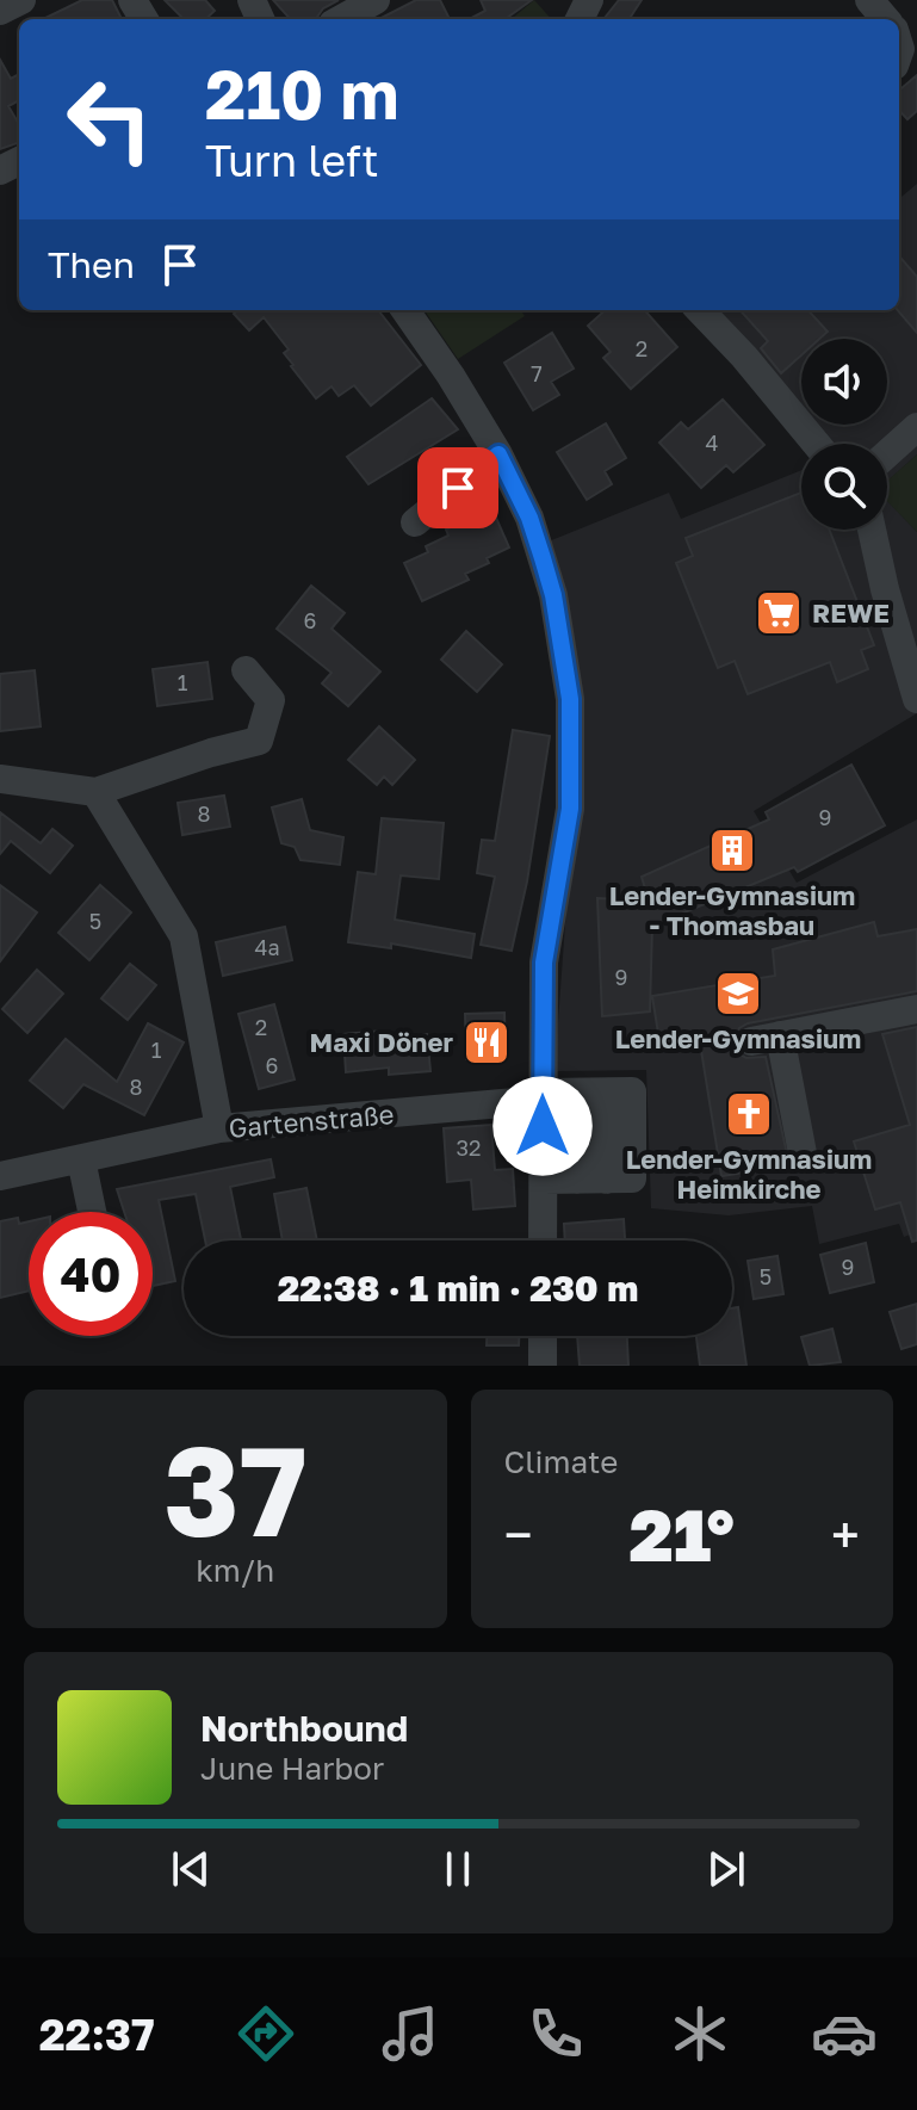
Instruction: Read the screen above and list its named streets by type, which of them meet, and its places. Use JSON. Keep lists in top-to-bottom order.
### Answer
{
  "streets": {
    "street": ["Gartenstraße"]
  },
  "places": {
    "supermarket": ["REWE"],
    "building": ["Lender-Gymnasium - Thomasbau"],
    "school or university": ["Lender-Gymnasium"],
    "restaurant": ["Maxi Döner"],
    "church": ["Lender-Gymnasium Heimkirche"]
  },
  "house_numbers": [
    "2",
    "7",
    "4",
    "6",
    "1",
    "8",
    "9",
    "5",
    "4a",
    "9",
    "2",
    "1",
    "6",
    "8",
    "32",
    "9",
    "5"
  ],
  "page": {
    "turn": ["210 m", "Turn left"],
    "then": "Then",
    "limit": "40",
    "trip": "22:38 · 1 min · 230 m",
    "tile": [
      ["37", "km/h"],
      "Climate"
    ],
    "heat": ["−", "21°", "+"],
    "song": ["Northbound", "June Harbor"],
    "tabs": "22:37"
  }
}
